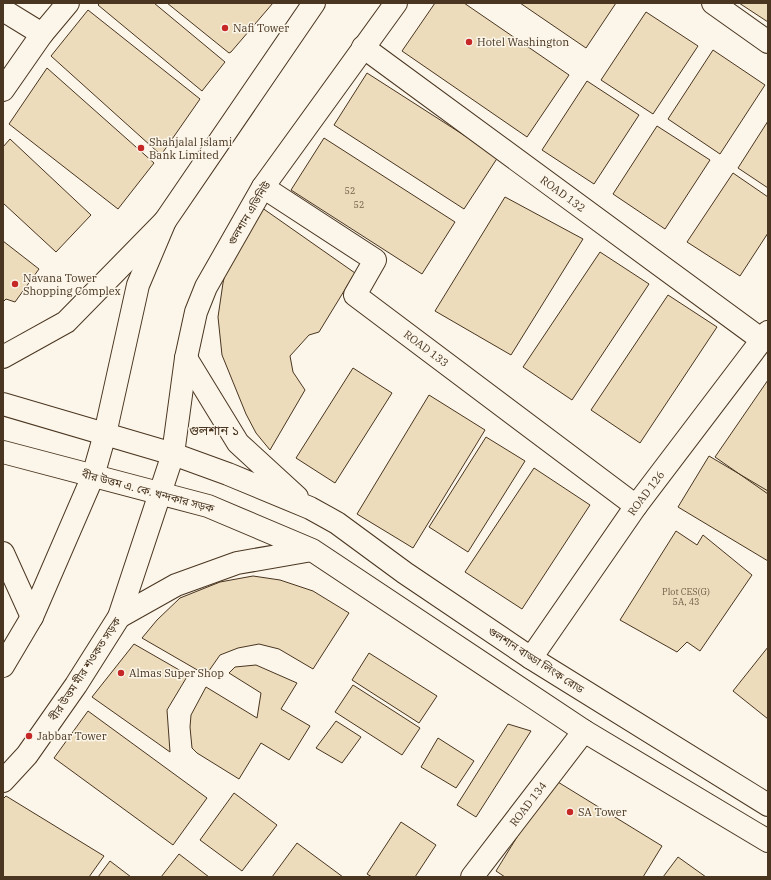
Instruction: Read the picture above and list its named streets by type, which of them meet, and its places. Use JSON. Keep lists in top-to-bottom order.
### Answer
{
  "streets": {
    "main road": [
      "ROAD 132",
      "গুলশান এভিনিউ",
      "ROAD 133",
      "বীর উত্তম এ. কে. খন্দকার সড়ক",
      "ROAD 126",
      "গুলশান বাড্ডা লিংক রোড",
      "বীর উত্তম মীর শওকত সড়ক",
      "ROAD 134"
    ]
  },
  "crossings": [
    ["ROAD 132", "গুলশান এভিনিউ"],
    ["ROAD 132", "ROAD 126"],
    ["গুলশান এভিনিউ", "ROAD 133"],
    ["গুলশান এভিনিউ", "বীর উত্তম মীর শওকত সড়ক"],
    ["ROAD 133", "ROAD 126"],
    ["বীর উত্তম এ. কে. খন্দকার সড়ক", "বীর উত্তম মীর শওকত সড়ক"],
    ["ROAD 126", "গুলশান বাড্ডা লিংক রোড"]
  ],
  "districts": ["গুলশান ১"],
  "places": [
    "Nafi Tower",
    "Hotel Washington",
    "Shahjalal Islami Bank Limited",
    "Navana Tower Shopping Complex",
    "Almas Super Shop",
    "Jabbar Tower",
    "SA Tower"
  ],
  "house_numbers": ["52", "52", "Plot CES(G) 5A, 43"]
}
